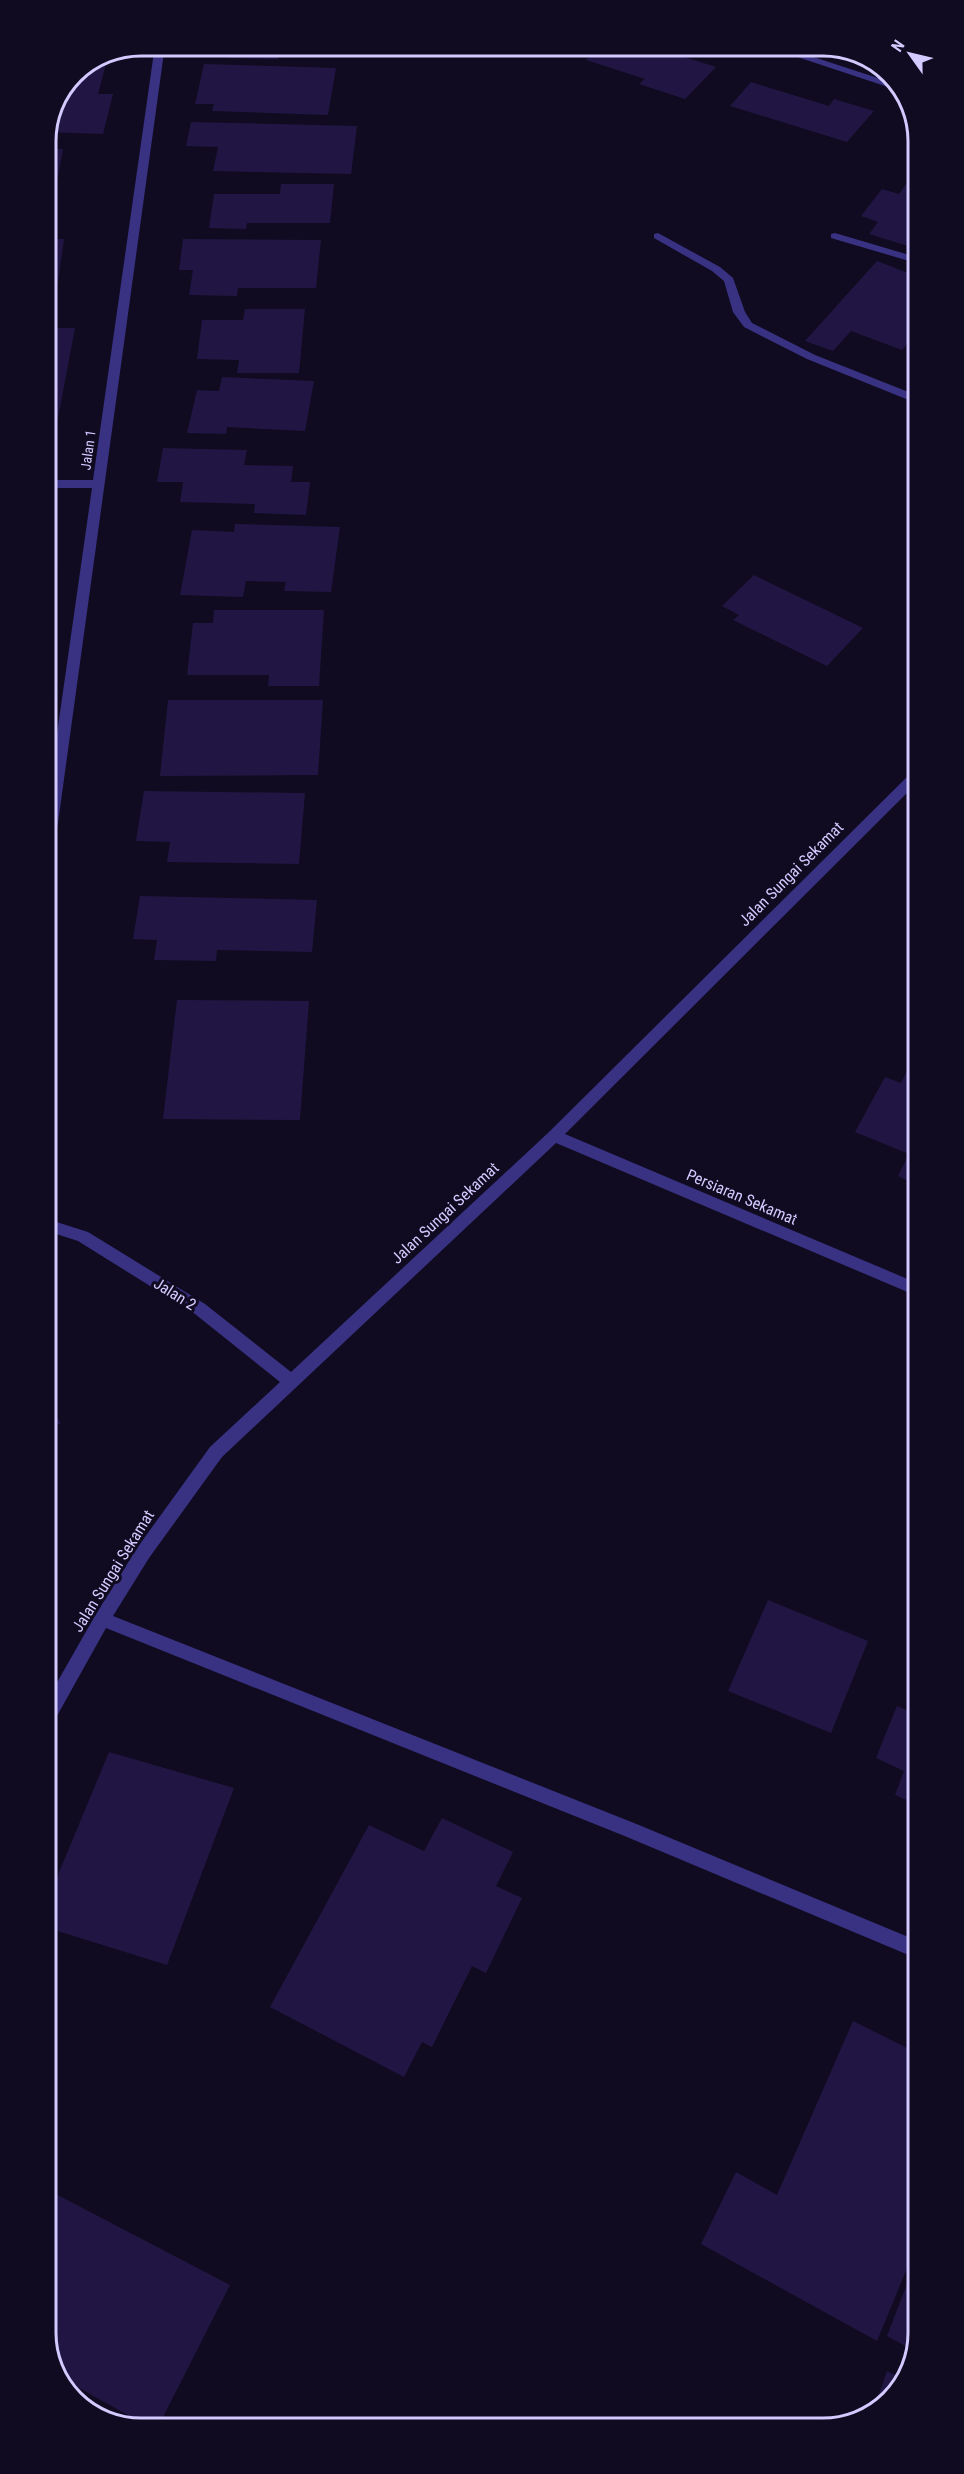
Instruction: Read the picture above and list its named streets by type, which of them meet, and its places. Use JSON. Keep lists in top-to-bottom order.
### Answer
{
  "streets": {
    "street": [
      "Jalan 1",
      "Jalan Sungai Sekamat",
      "Persiaran Sekamat",
      "Jalan 2"
    ]
  },
  "crossings": [
    ["Jalan Sungai Sekamat", "Persiaran Sekamat"],
    ["Jalan Sungai Sekamat", "Jalan 2"]
  ],
  "north": "top left"
}
